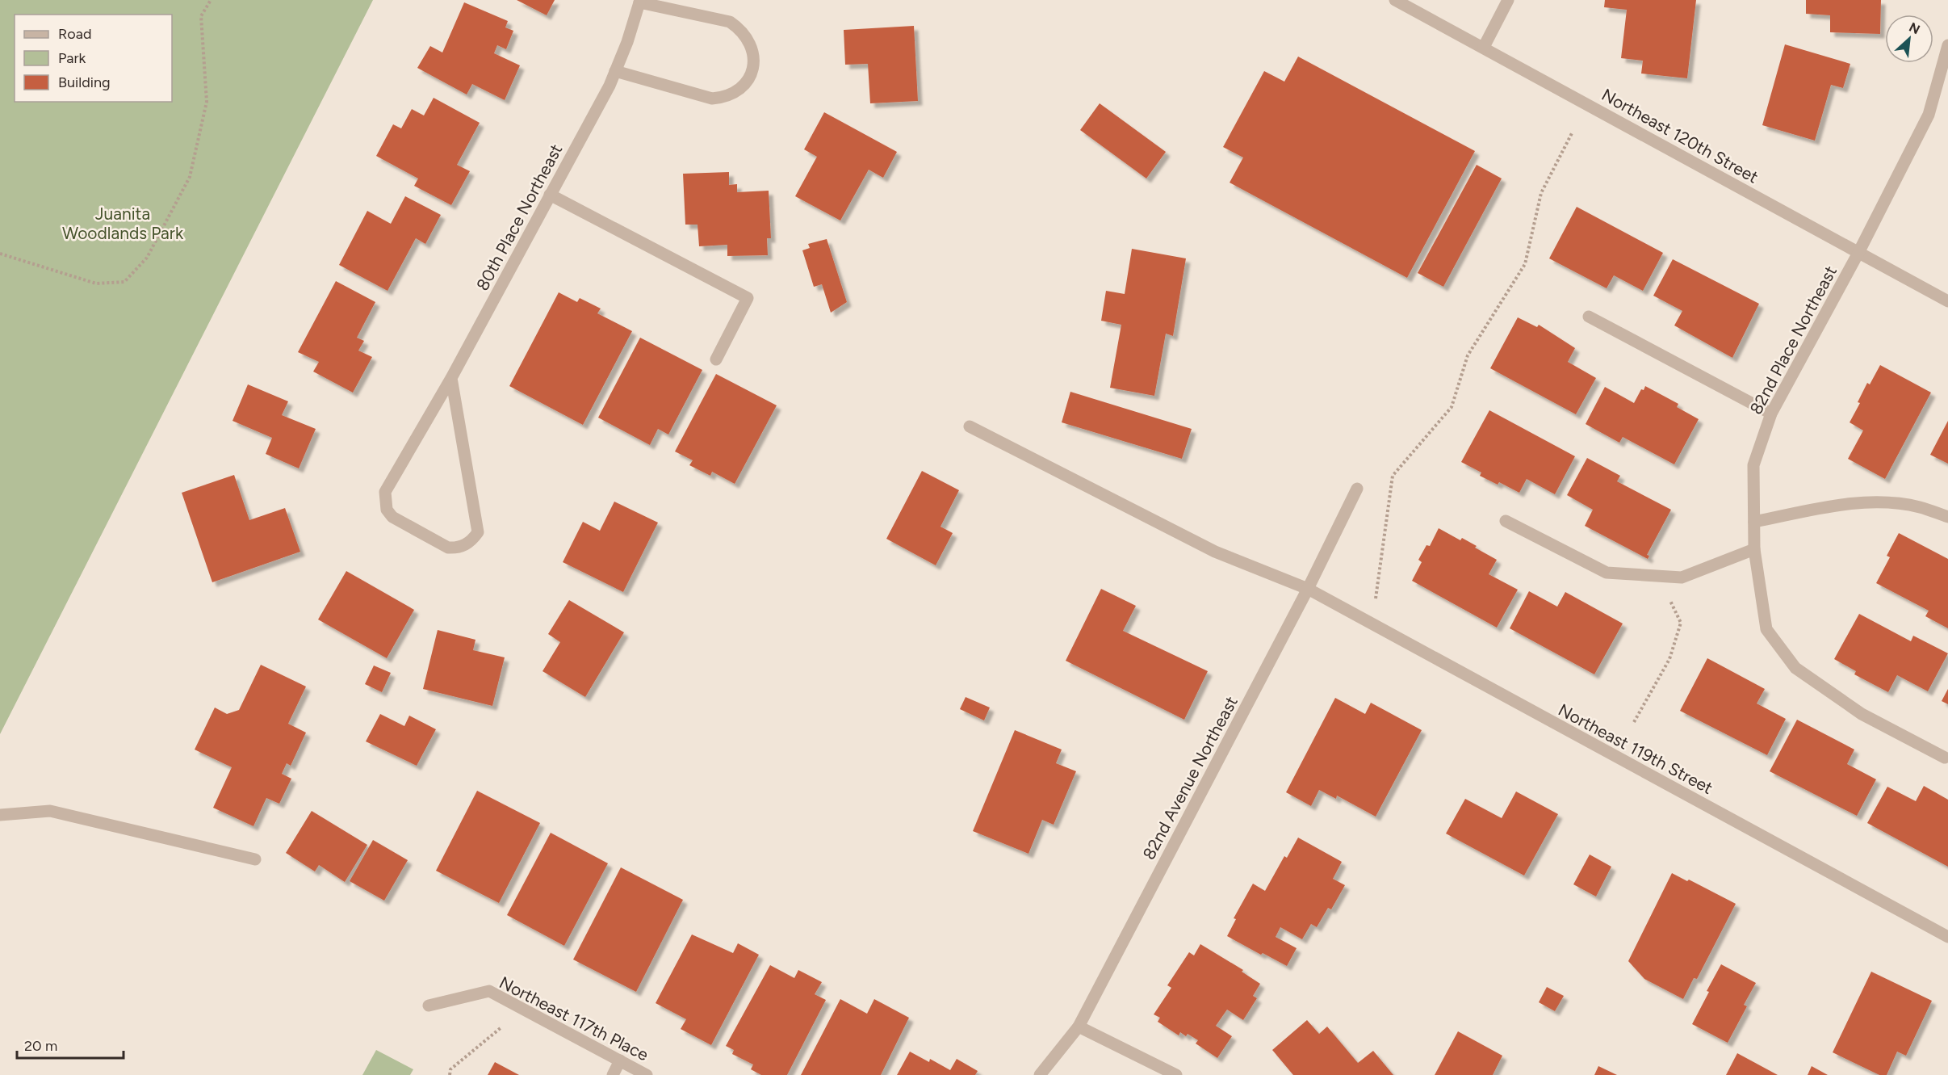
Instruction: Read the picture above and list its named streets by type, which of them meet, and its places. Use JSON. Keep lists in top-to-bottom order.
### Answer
{
  "streets": {
    "street": [
      "Northeast 120th Street",
      "80th Place Northeast",
      "82nd Place Northeast",
      "Northeast 119th Street",
      "82nd Avenue Northeast",
      "Northeast 117th Place"
    ]
  },
  "crossings": [
    ["Northeast 120th Street", "82nd Place Northeast"],
    ["Northeast 119th Street", "82nd Avenue Northeast"]
  ],
  "parks": ["Juanita Woodlands Park"],
  "legend": ["Road", "Park", "Building"],
  "scale_bar": "20 m",
  "north": "top right"
}
